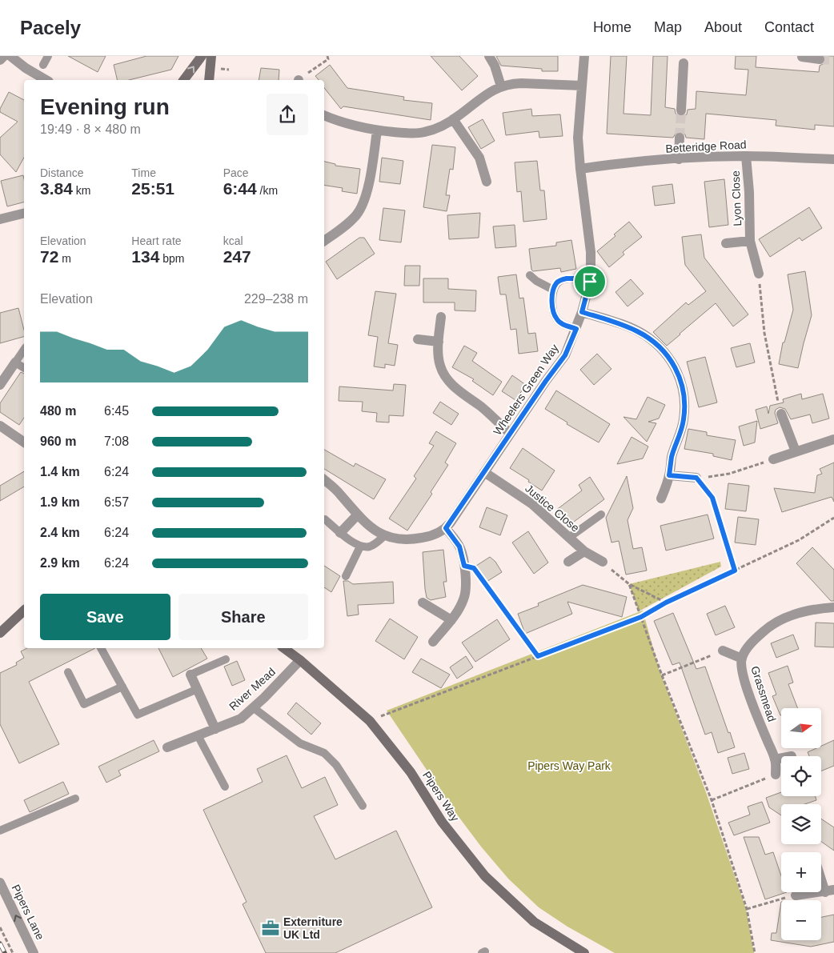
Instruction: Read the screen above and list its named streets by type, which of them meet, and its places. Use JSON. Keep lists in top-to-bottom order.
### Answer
{
  "streets": {
    "street": [
      "Betteridge Road",
      "Lyon Close",
      "Wheelers Green Way",
      "Justice Close",
      "River Mead",
      "Grassmead",
      "Pipers Way",
      "Pipers Lane"
    ]
  },
  "crossings": [
    ["Betteridge Road", "Lyon Close"],
    ["Betteridge Road", "Wheelers Green Way"],
    ["Wheelers Green Way", "Justice Close"],
    ["River Mead", "Pipers Way"]
  ],
  "one_way": ["Pipers Lane"],
  "parks": ["Pipers Way Park"],
  "places": {
    "office": ["Externiture UK Ltd"]
  },
  "north": "right",
  "page": {
    "header": "Pacely",
    "nav": [
      "Home",
      "Map",
      "About",
      "Contact"
    ],
    "heading": ["Evening run", "19:49 · 8 × 480 m"],
    "stats": [
      ["Distance", "3.84 km"],
      ["Time", "25:51"],
      ["Pace", "6:44 /km"],
      ["Elevation", "72 m"],
      ["Heart rate", "134 bpm"],
      ["kcal", "247"]
    ],
    "chart": ["Elevation", "229–238 m"],
    "list": [
      {
        "name": "480 m",
        "note": "6:45"
      },
      {
        "name": "960 m",
        "note": "7:08"
      },
      {
        "name": "1.4 km",
        "note": "6:24"
      },
      {
        "name": "1.9 km",
        "note": "6:57"
      },
      {
        "name": "2.4 km",
        "note": "6:24"
      },
      {
        "name": "2.9 km",
        "note": "6:24"
      }
    ],
    "buttons": ["Save", "Share"],
    "map_buttons": ["+", "−"]
  }
}
